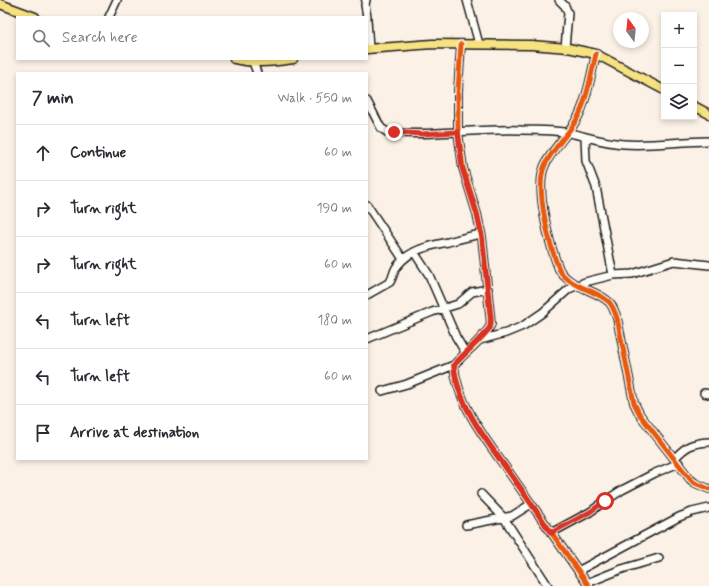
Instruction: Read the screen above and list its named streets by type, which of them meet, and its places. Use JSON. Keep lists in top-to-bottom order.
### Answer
{
  "north": "top",
  "page": {
    "map_buttons": ["+", "−"],
    "search": "Search here",
    "heading": ["7 min", "Walk · 550 m"],
    "list": [
      ["Continue", "60 m"],
      ["Turn right", "190 m"],
      ["Turn right", "60 m"],
      ["Turn left", "180 m"],
      ["Turn left", "60 m"],
      "Arrive at destination"
    ]
  }
}
